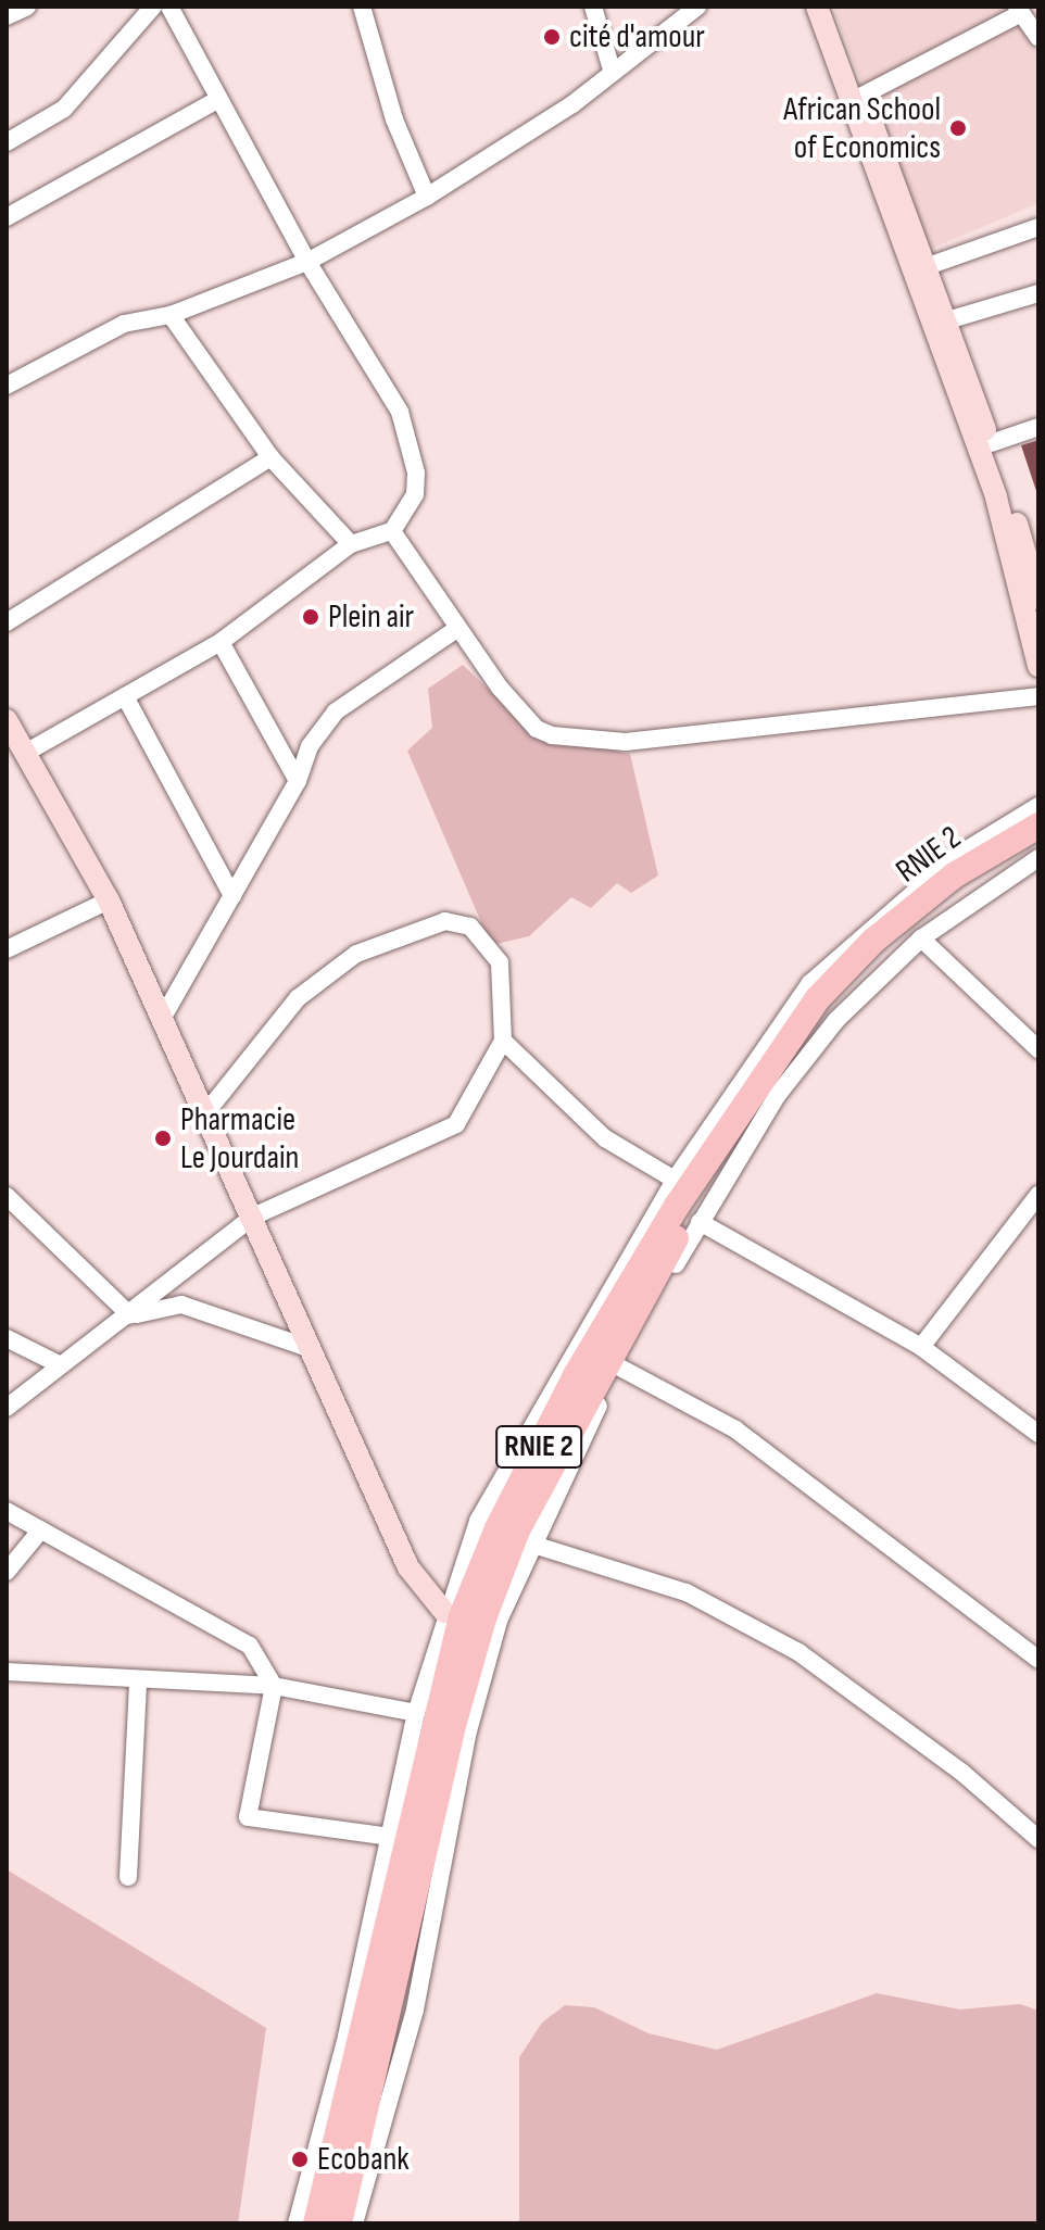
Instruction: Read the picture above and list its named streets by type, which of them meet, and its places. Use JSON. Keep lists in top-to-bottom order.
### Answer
{
  "streets": {
    "highway": ["RNIE 2"]
  },
  "places": [
    "cité d'amour",
    "African School of Economics",
    "Plein air",
    "Pharmacie Le Jourdain",
    "Ecobank"
  ]
}
